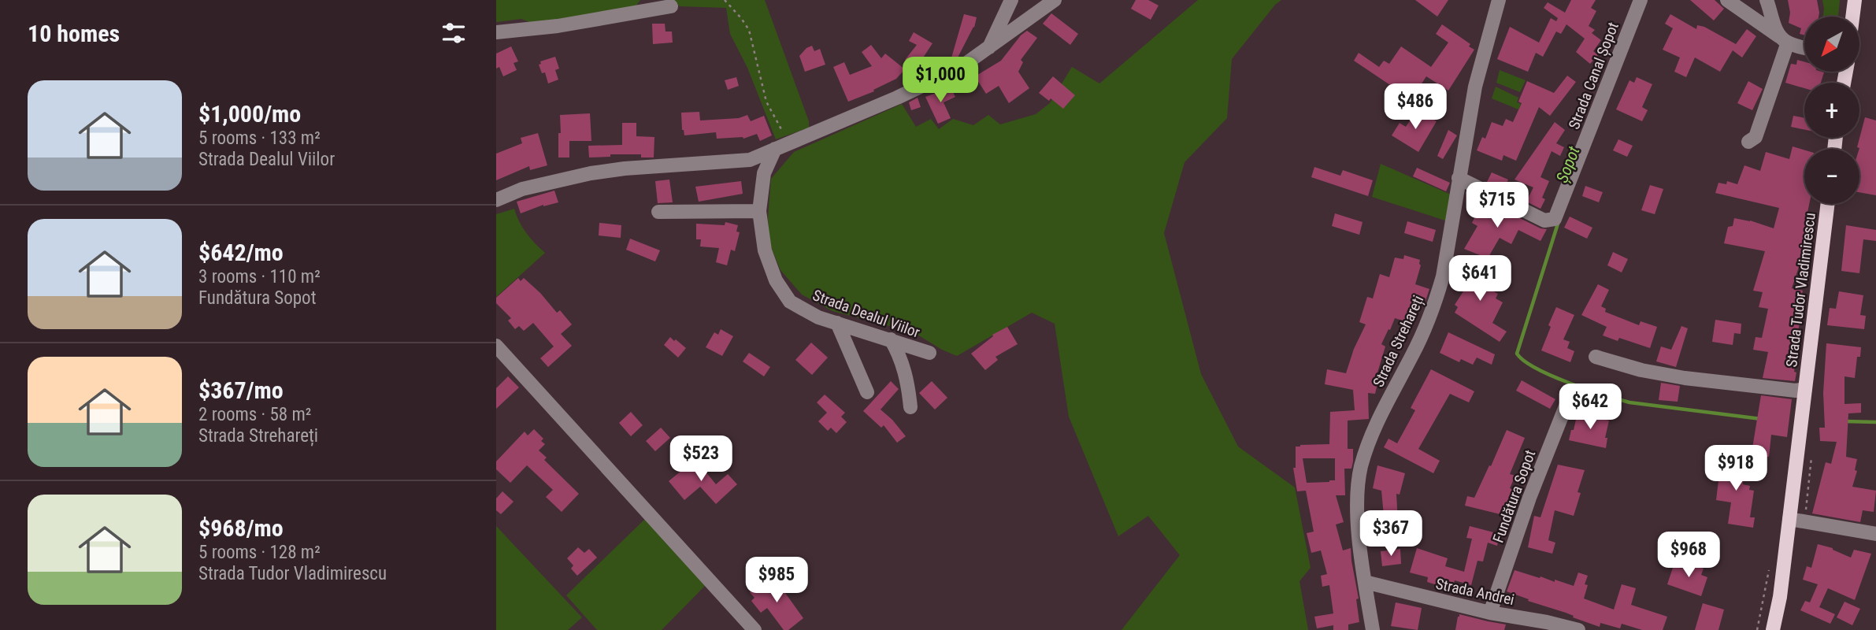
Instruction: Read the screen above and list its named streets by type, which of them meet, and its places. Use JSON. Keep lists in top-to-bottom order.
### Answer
{
  "streets": {
    "main road": ["Strada Tudor Vladimirescu"],
    "street": [
      "Strada Canal Șopot",
      "Strada Dealul Viilor",
      "Strada Strehareți",
      "Fundătura Sopot",
      "Strada Andrei"
    ]
  },
  "crossings": [
    ["Strada Canal Șopot", "Strada Strehareți"],
    ["Strada Strehareți", "Strada Andrei"],
    ["Fundătura Sopot", "Strada Andrei"]
  ],
  "water": ["Șopot"],
  "north": "bottom left",
  "page": {
    "heading": "10 homes",
    "map_buttons": ["+", "−"],
    "price": [
      "$1,000",
      "$486",
      "$715",
      "$641",
      "$642",
      "$523",
      "$918",
      "$367",
      "$968",
      "$985"
    ],
    "list": [
      {
        "name": "$1,000/mo",
        "note": "5 rooms · 133 m² · Strada Dealul Viilor"
      },
      {
        "name": "$642/mo",
        "note": "3 rooms · 110 m² · Fundătura Sopot"
      },
      {
        "name": "$367/mo",
        "note": "2 rooms · 58 m² · Strada Strehareți"
      },
      {
        "name": "$968/mo",
        "note": "5 rooms · 128 m² · Strada Tudor Vladimirescu"
      }
    ]
  }
}
